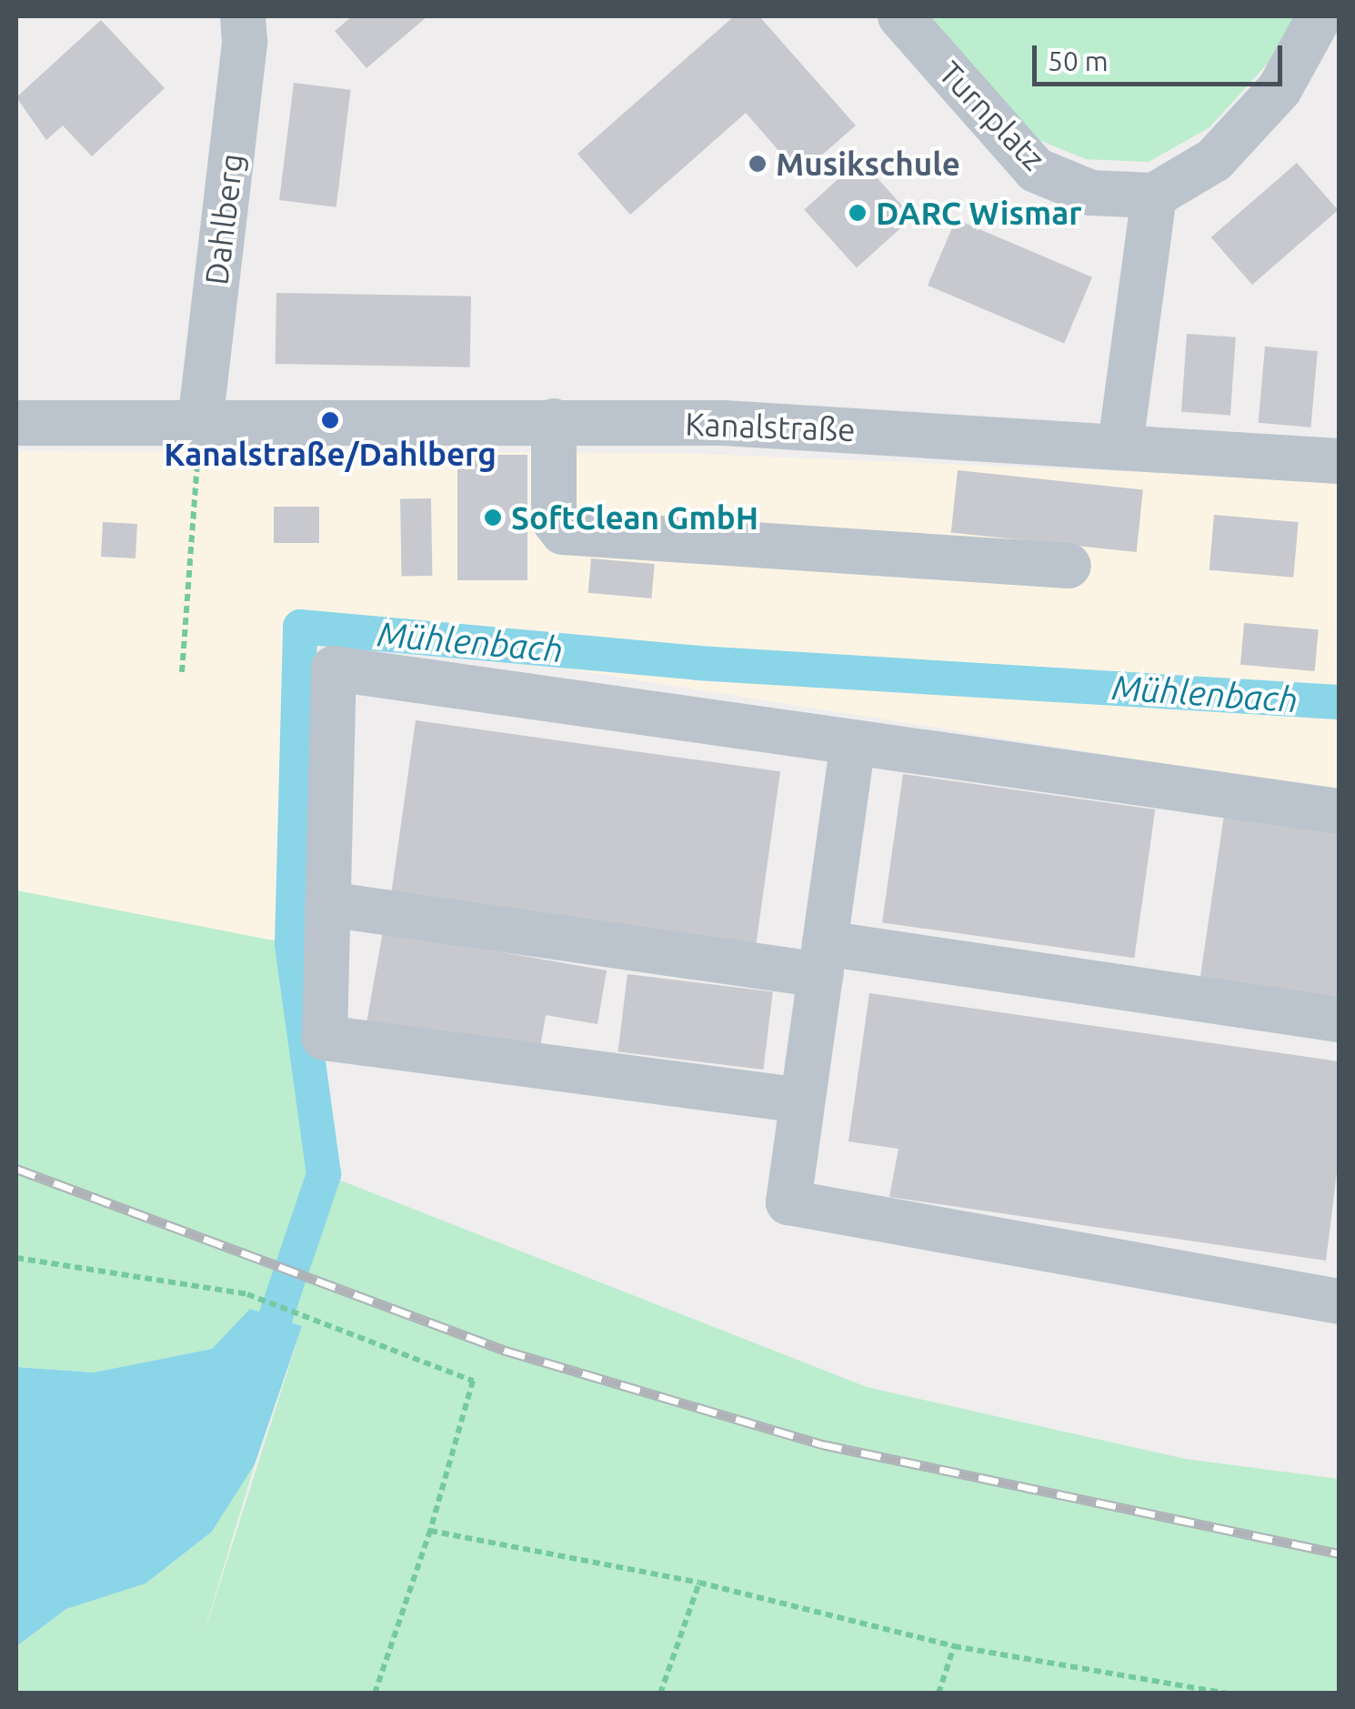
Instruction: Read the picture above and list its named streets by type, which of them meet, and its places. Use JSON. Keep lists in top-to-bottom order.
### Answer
{
  "streets": {
    "street": ["Turnplatz", "Dahlberg", "Kanalstraße"]
  },
  "crossings": [
    ["Dahlberg", "Kanalstraße"]
  ],
  "water": ["Mühlenbach"],
  "places": [
    "Musikschule",
    "DARC Wismar",
    "Kanalstraße/Dahlberg",
    "SoftClean GmbH"
  ],
  "scale_bar": "50 m"
}
